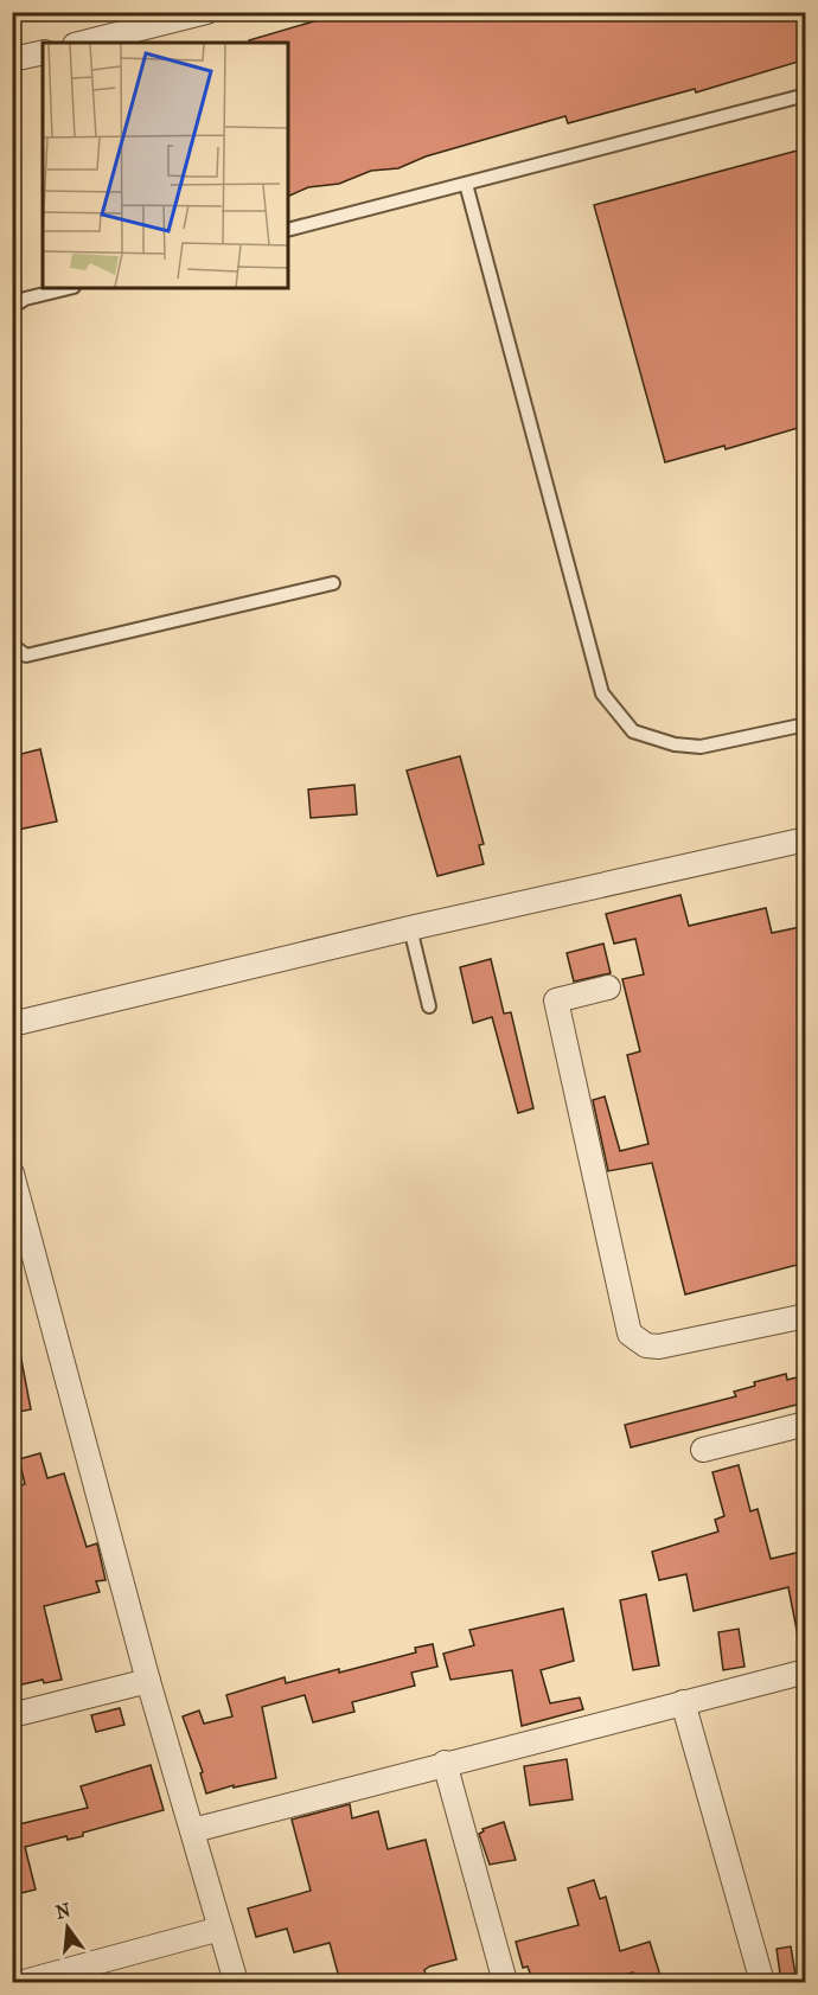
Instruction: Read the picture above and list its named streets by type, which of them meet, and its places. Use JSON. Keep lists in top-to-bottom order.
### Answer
{
  "north": "top"
}
